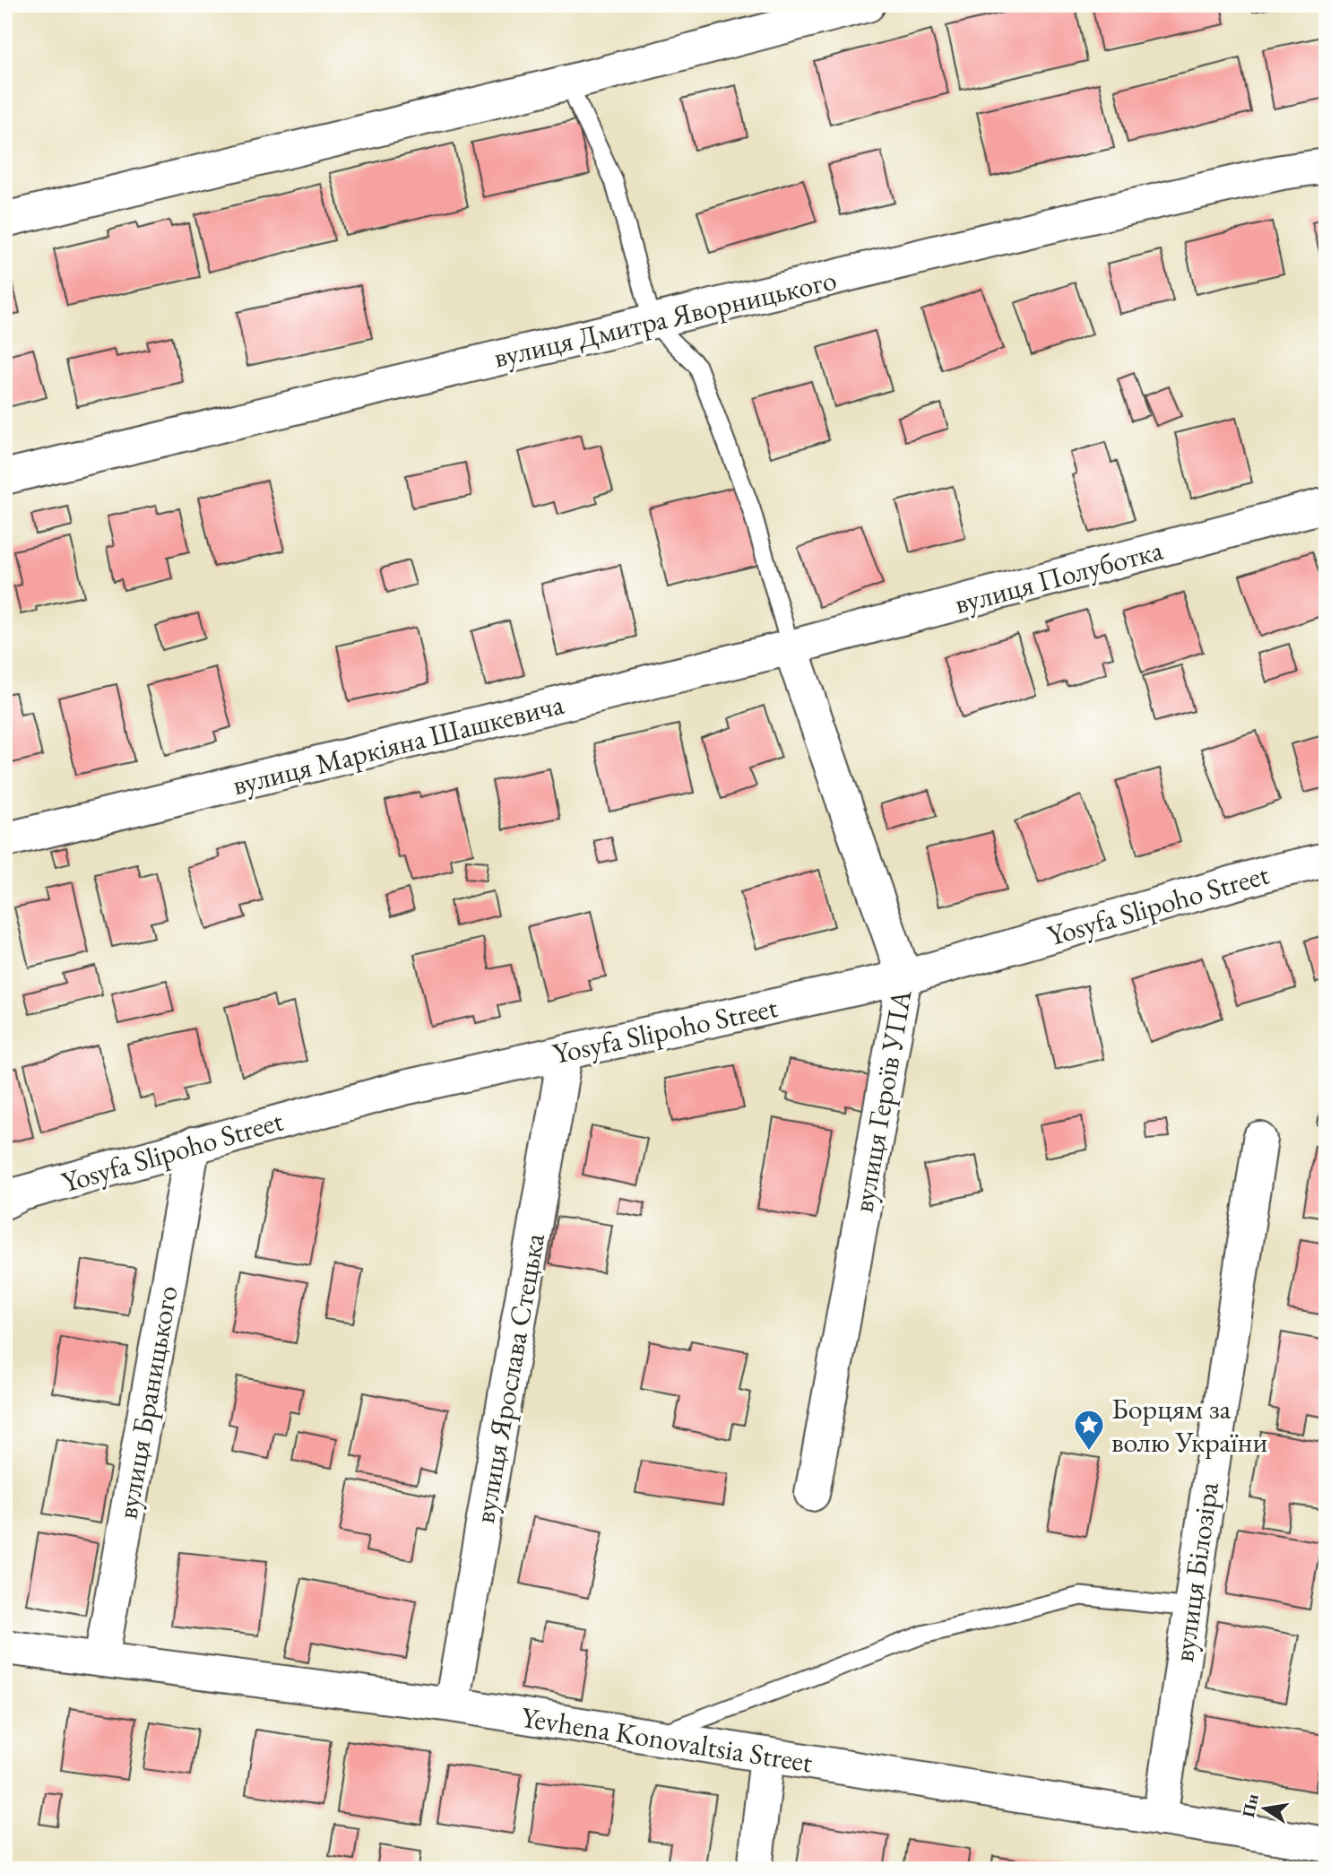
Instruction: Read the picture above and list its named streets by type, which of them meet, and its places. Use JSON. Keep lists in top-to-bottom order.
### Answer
{
  "streets": {
    "street": [
      "вулиця Дмитра Яворницького",
      "вулиця Полуботка",
      "вулиця Маркіяна Шашкевича",
      "Yosyfa Slipoho Street",
      "вулиця Героїв УПА",
      "вулиця Ярослава Стецька",
      "вулиця Браницького",
      "вулиця Білозіра",
      "Yevhena Konovaltsia Street"
    ]
  },
  "crossings": [
    ["вулиця Полуботка", "вулиця Маркіяна Шашкевича"],
    ["вулиця Полуботка", "вулиця Героїв УПА"],
    ["вулиця Маркіяна Шашкевича", "вулиця Героїв УПА"],
    ["Yosyfa Slipoho Street", "вулиця Героїв УПА"],
    ["Yosyfa Slipoho Street", "вулиця Ярослава Стецька"],
    ["Yosyfa Slipoho Street", "вулиця Браницького"],
    ["вулиця Ярослава Стецька", "Yevhena Konovaltsia Street"],
    ["вулиця Браницького", "Yevhena Konovaltsia Street"],
    ["вулиця Білозіра", "Yevhena Konovaltsia Street"]
  ],
  "places": {
    "place": ["Борцям за волю України"]
  },
  "north": "left"
}
